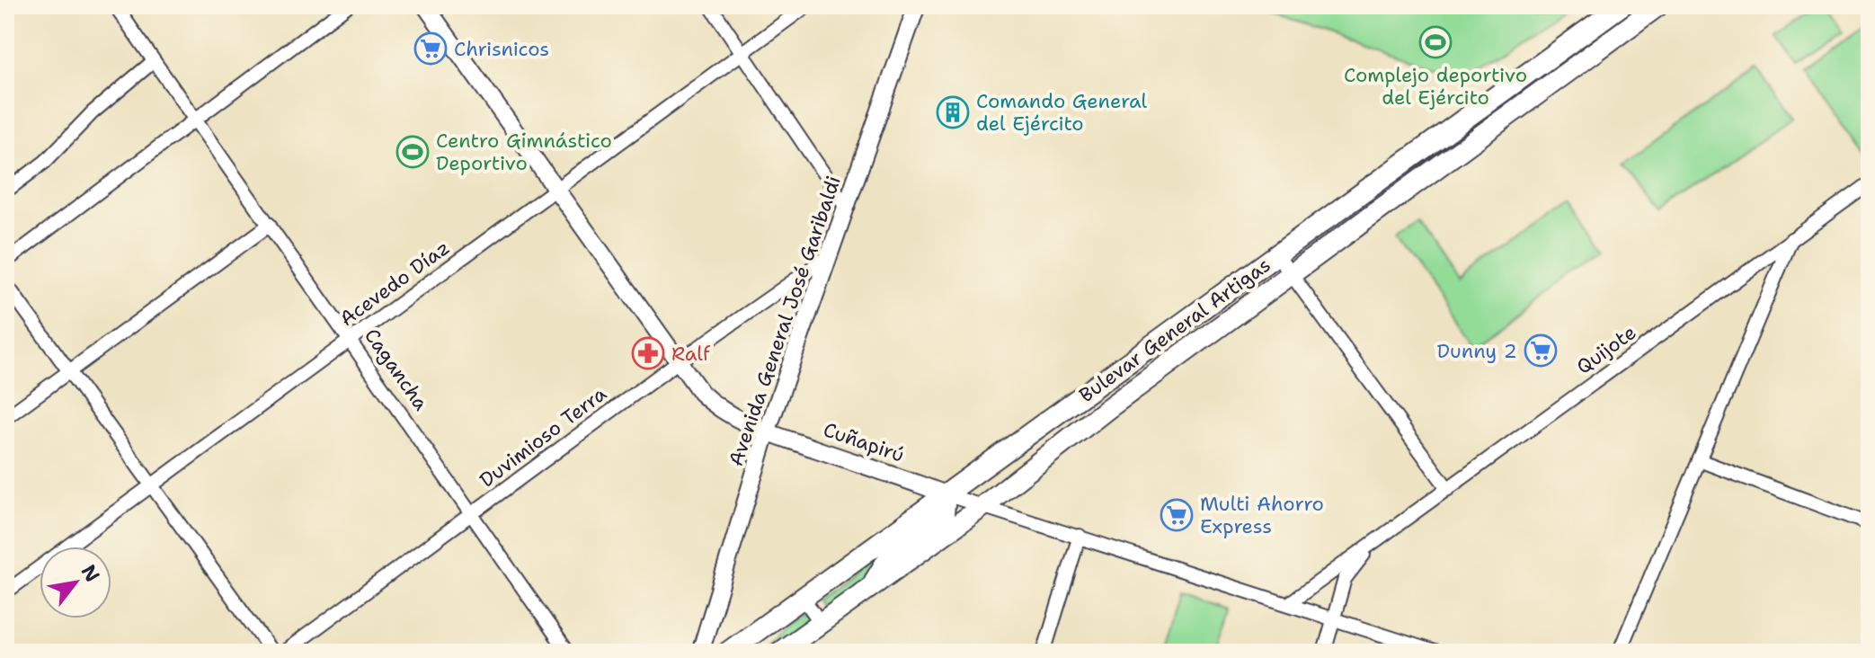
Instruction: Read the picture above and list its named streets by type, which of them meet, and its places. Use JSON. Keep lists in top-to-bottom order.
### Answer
{
  "streets": {
    "main road": ["Bulevar General Artigas"],
    "street": [
      "Acevedo Díaz",
      "Avenida General José Garibaldi",
      "Quijote",
      "Cagancha",
      "Duvimioso Terra",
      "Cuñapirú"
    ]
  },
  "crossings": [
    ["Acevedo Díaz", "Cagancha"],
    ["Acevedo Díaz", "Cuñapirú"],
    ["Avenida General José Garibaldi", "Duvimioso Terra"],
    ["Avenida General José Garibaldi", "Cuñapirú"],
    ["Bulevar General Artigas", "Cuñapirú"],
    ["Cagancha", "Duvimioso Terra"],
    ["Duvimioso Terra", "Cuñapirú"]
  ],
  "places": {
    "sports": ["Complejo deportivo del Ejército", "Centro Gimnástico Deportivo"],
    "supermarket": ["Chrisnicos", "Dunny 2", "Multi Ahorro Express"],
    "building": ["Comando General del Ejército"],
    "pharmacy": ["Ralf"]
  },
  "north": "top right"
}
